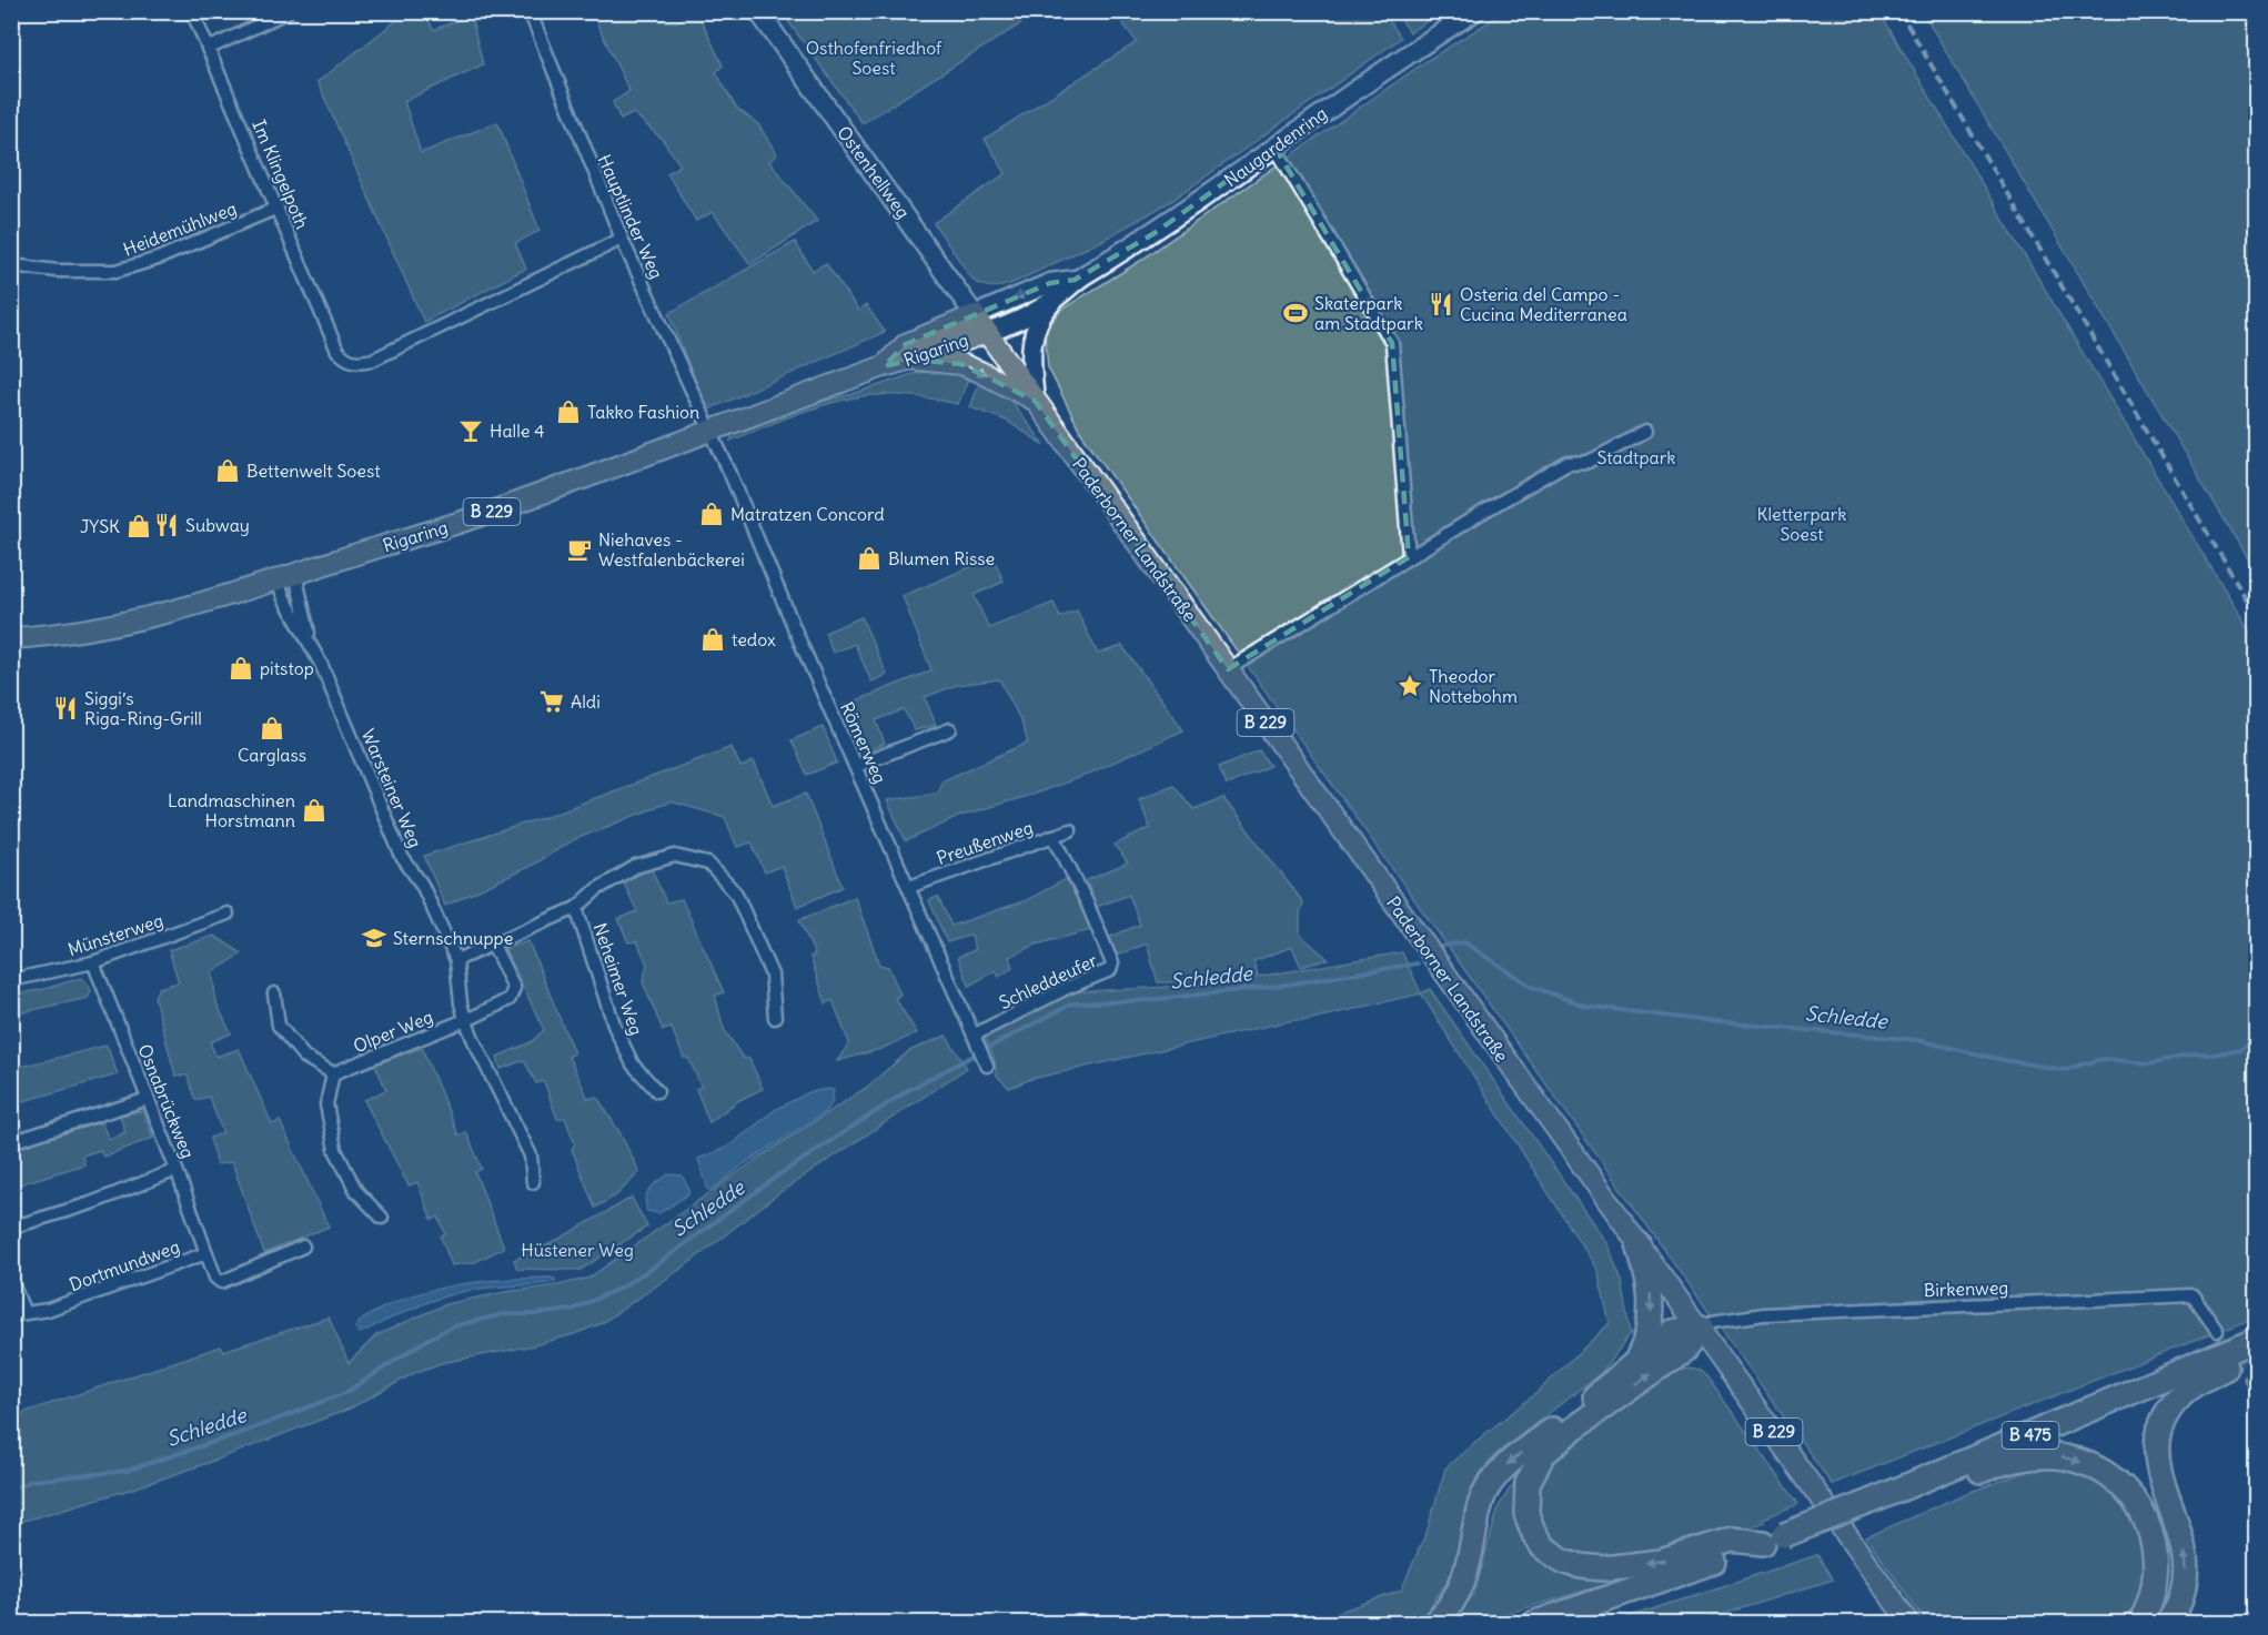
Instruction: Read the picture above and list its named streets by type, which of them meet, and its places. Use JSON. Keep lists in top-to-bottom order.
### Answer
{
  "streets": {
    "highway": ["B 475"],
    "main road": [
      "Naugardenring",
      "Ostenhellweg",
      "Rigaring",
      "B 229",
      "Paderborner Landstraße"
    ],
    "street": [
      "Im Klingelpoth",
      "Hauptlinder Weg",
      "Heidemühlweg",
      "Römerweg",
      "Warsteiner Weg",
      "Preußenweg",
      "Münsterweg",
      "Neheimer Weg",
      "Schleddeufer",
      "Olper Weg",
      "Osnabrückweg",
      "Dortmundweg",
      "Birkenweg"
    ]
  },
  "crossings": [
    ["Naugardenring", "Ostenhellweg"],
    ["Naugardenring", "Rigaring"],
    ["Naugardenring", "Paderborner Landstraße"],
    ["Ostenhellweg", "Rigaring"],
    ["Ostenhellweg", "Paderborner Landstraße"],
    ["Im Klingelpoth", "Hauptlinder Weg"],
    ["Im Klingelpoth", "Heidemühlweg"],
    ["Hauptlinder Weg", "Rigaring"],
    ["Hauptlinder Weg", "Römerweg"],
    ["Rigaring", "Paderborner Landstraße"],
    ["Rigaring", "Römerweg"],
    ["Rigaring", "Warsteiner Weg"],
    ["Paderborner Landstraße", "Birkenweg"],
    ["Römerweg", "Preußenweg"],
    ["Römerweg", "Schleddeufer"],
    ["Warsteiner Weg", "Olper Weg"],
    ["Preußenweg", "Schleddeufer"],
    ["Münsterweg", "Osnabrückweg"],
    ["Osnabrückweg", "Dortmundweg"]
  ],
  "water": ["Schledde"],
  "parks": [
    "Osthofenfriedhof Soest",
    "Stadtpark",
    "Kletterpark Soest",
    "Hüstener Weg"
  ],
  "places": {
    "restaurant": ["Osteria del Campo - Cucina Mediterranea", "Subway", "Siggi’s Riga-Ring-Grill"],
    "sports": ["Skaterpark am Stadtpark"],
    "shop": [
      "Takko Fashion",
      "Bettenwelt Soest",
      "Matratzen Concord",
      "JYSK",
      "Blumen Risse",
      "tedox",
      "pitstop",
      "Carglass",
      "Landmaschinen Horstmann"
    ],
    "bar": ["Halle 4"],
    "cafe": ["Niehaves - Westfalenbäckerei"],
    "place": ["Theodor Nottebohm"],
    "supermarket": ["Aldi"],
    "school or university": ["Sternschnuppe"]
  }
}
